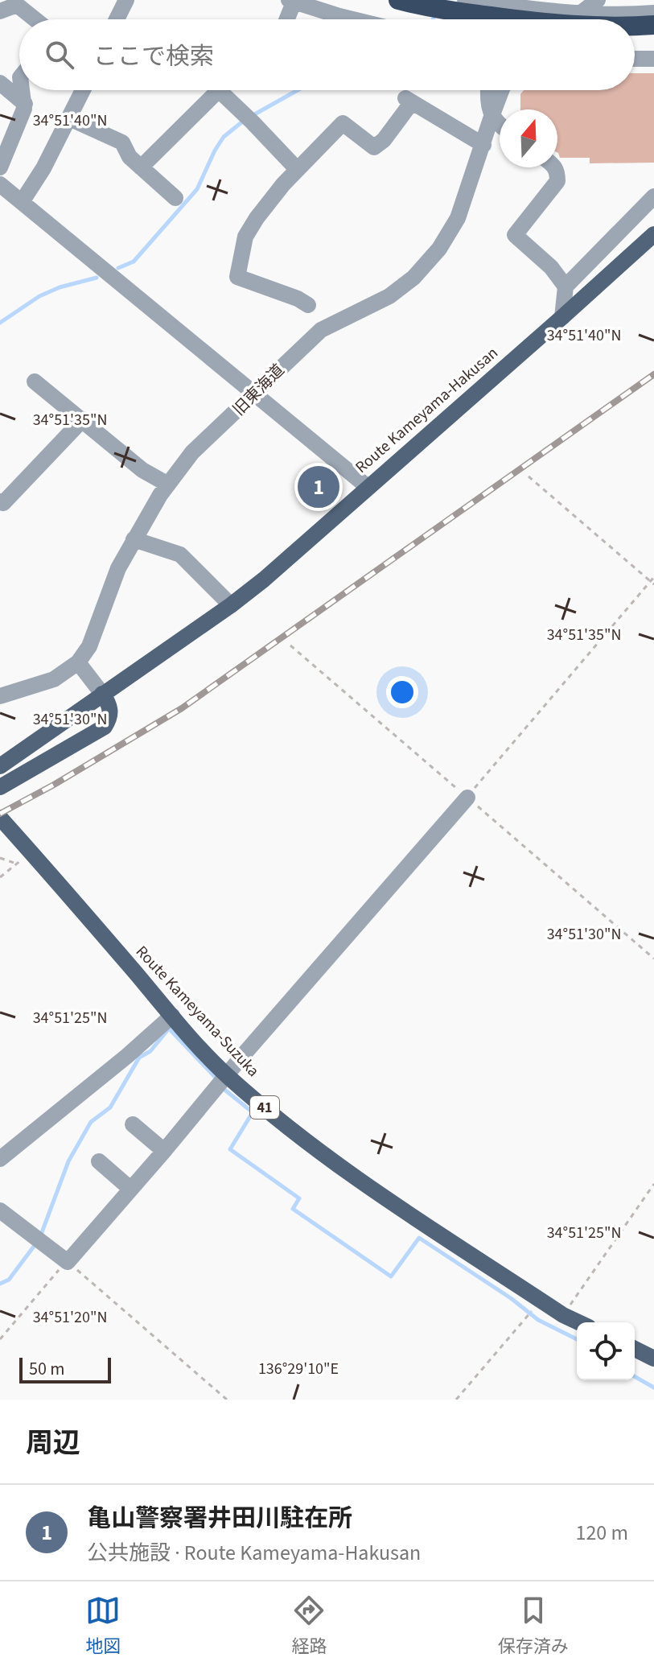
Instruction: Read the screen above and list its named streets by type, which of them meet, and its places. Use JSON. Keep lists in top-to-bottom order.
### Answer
{
  "streets": {
    "main road": ["Route Kameyama-Hakusan", "Route Kameyama-Suzuka", "41"],
    "street": ["旧東海道"]
  },
  "scale_bar": "50 m",
  "north": "top",
  "page": {
    "search": "ここで検索",
    "pins": "1",
    "scale": "50 m",
    "heading": "周辺",
    "list": [
      {
        "mark": "1",
        "name": "亀山警察署井田川駐在所",
        "note": "公共施設 · Route Kameyama-Hakusan",
        "value": "120 m"
      }
    ],
    "nav": ["地図", "経路", "保存済み"]
  },
  "coordinates": [
    "34°51'40\"N",
    "34°51'35\"N",
    "34°51'30\"N",
    "34°51'25\"N",
    "34°51'20\"N",
    "136°29'10\"E"
  ]
}
